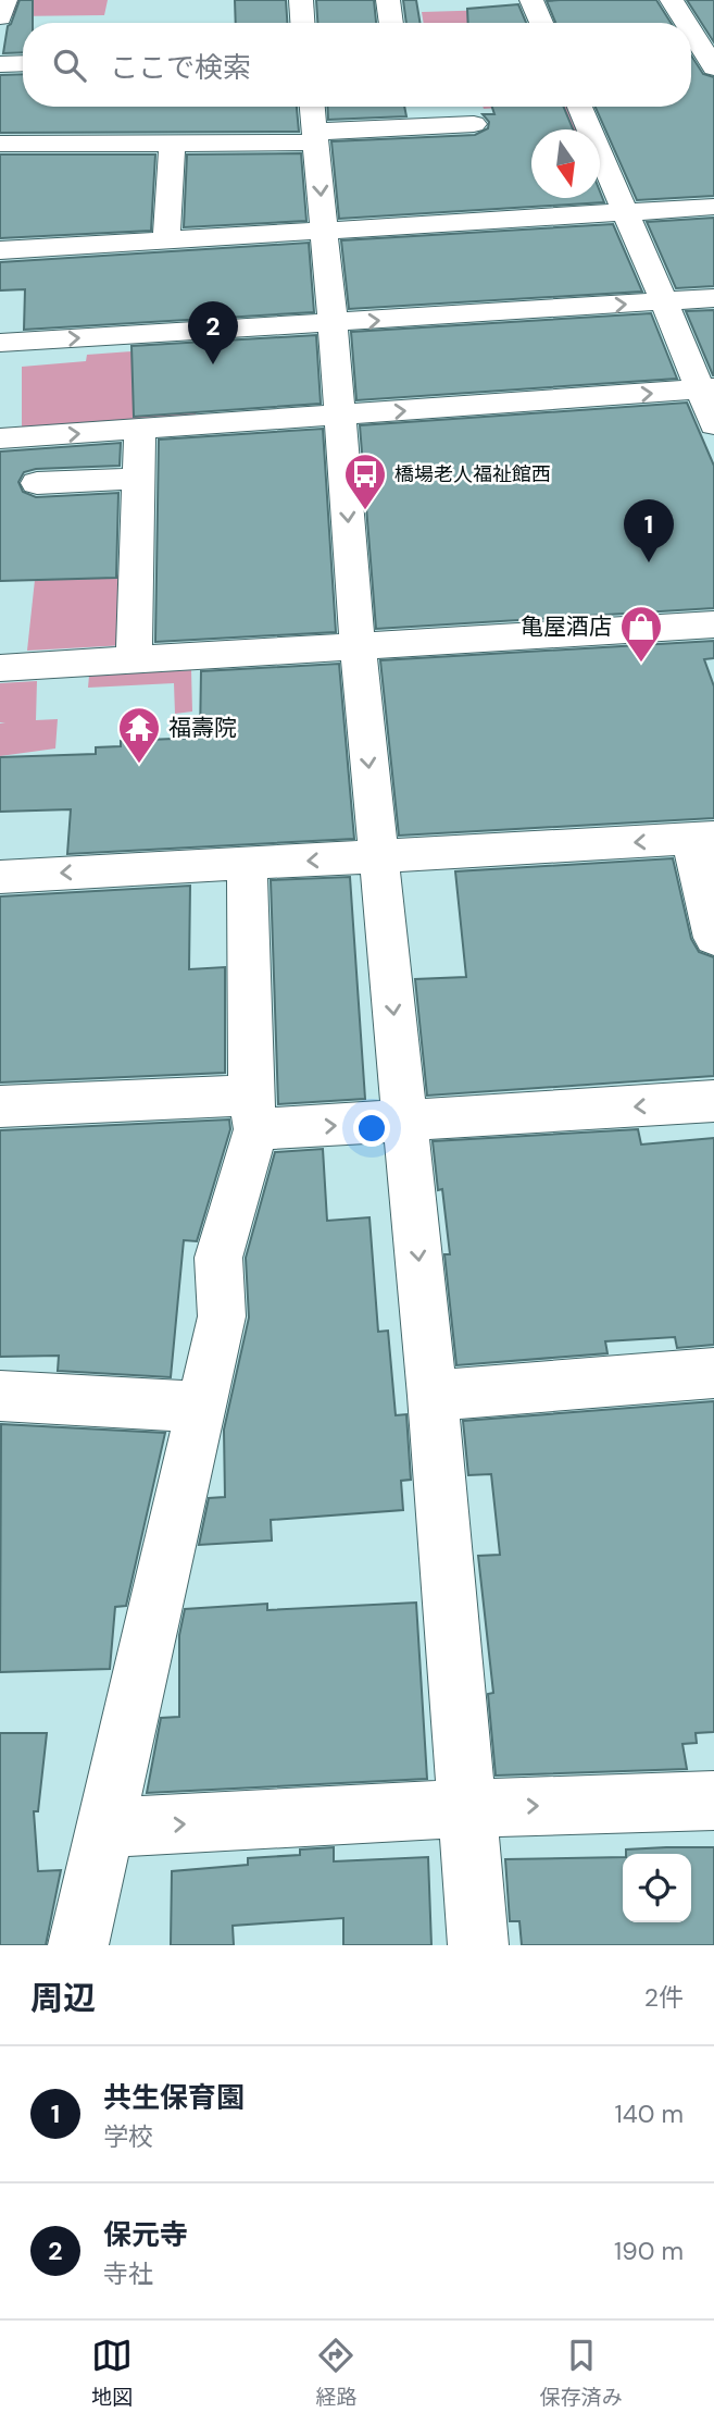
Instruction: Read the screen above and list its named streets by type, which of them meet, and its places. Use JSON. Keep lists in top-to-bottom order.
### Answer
{
  "places": {
    "bus stop": ["橋場老人福祉館西"],
    "shop": ["亀屋酒店"],
    "temple": ["福壽院"]
  },
  "north": "bottom",
  "page": {
    "search": "ここで検索",
    "pins": ["2", "1"],
    "heading": ["周辺", "2件"],
    "list": [
      {
        "mark": "1",
        "name": "共生保育園",
        "note": "学校",
        "value": "140 m"
      },
      {
        "mark": "2",
        "name": "保元寺",
        "note": "寺社",
        "value": "190 m"
      }
    ],
    "nav": ["地図", "経路", "保存済み"]
  }
}
